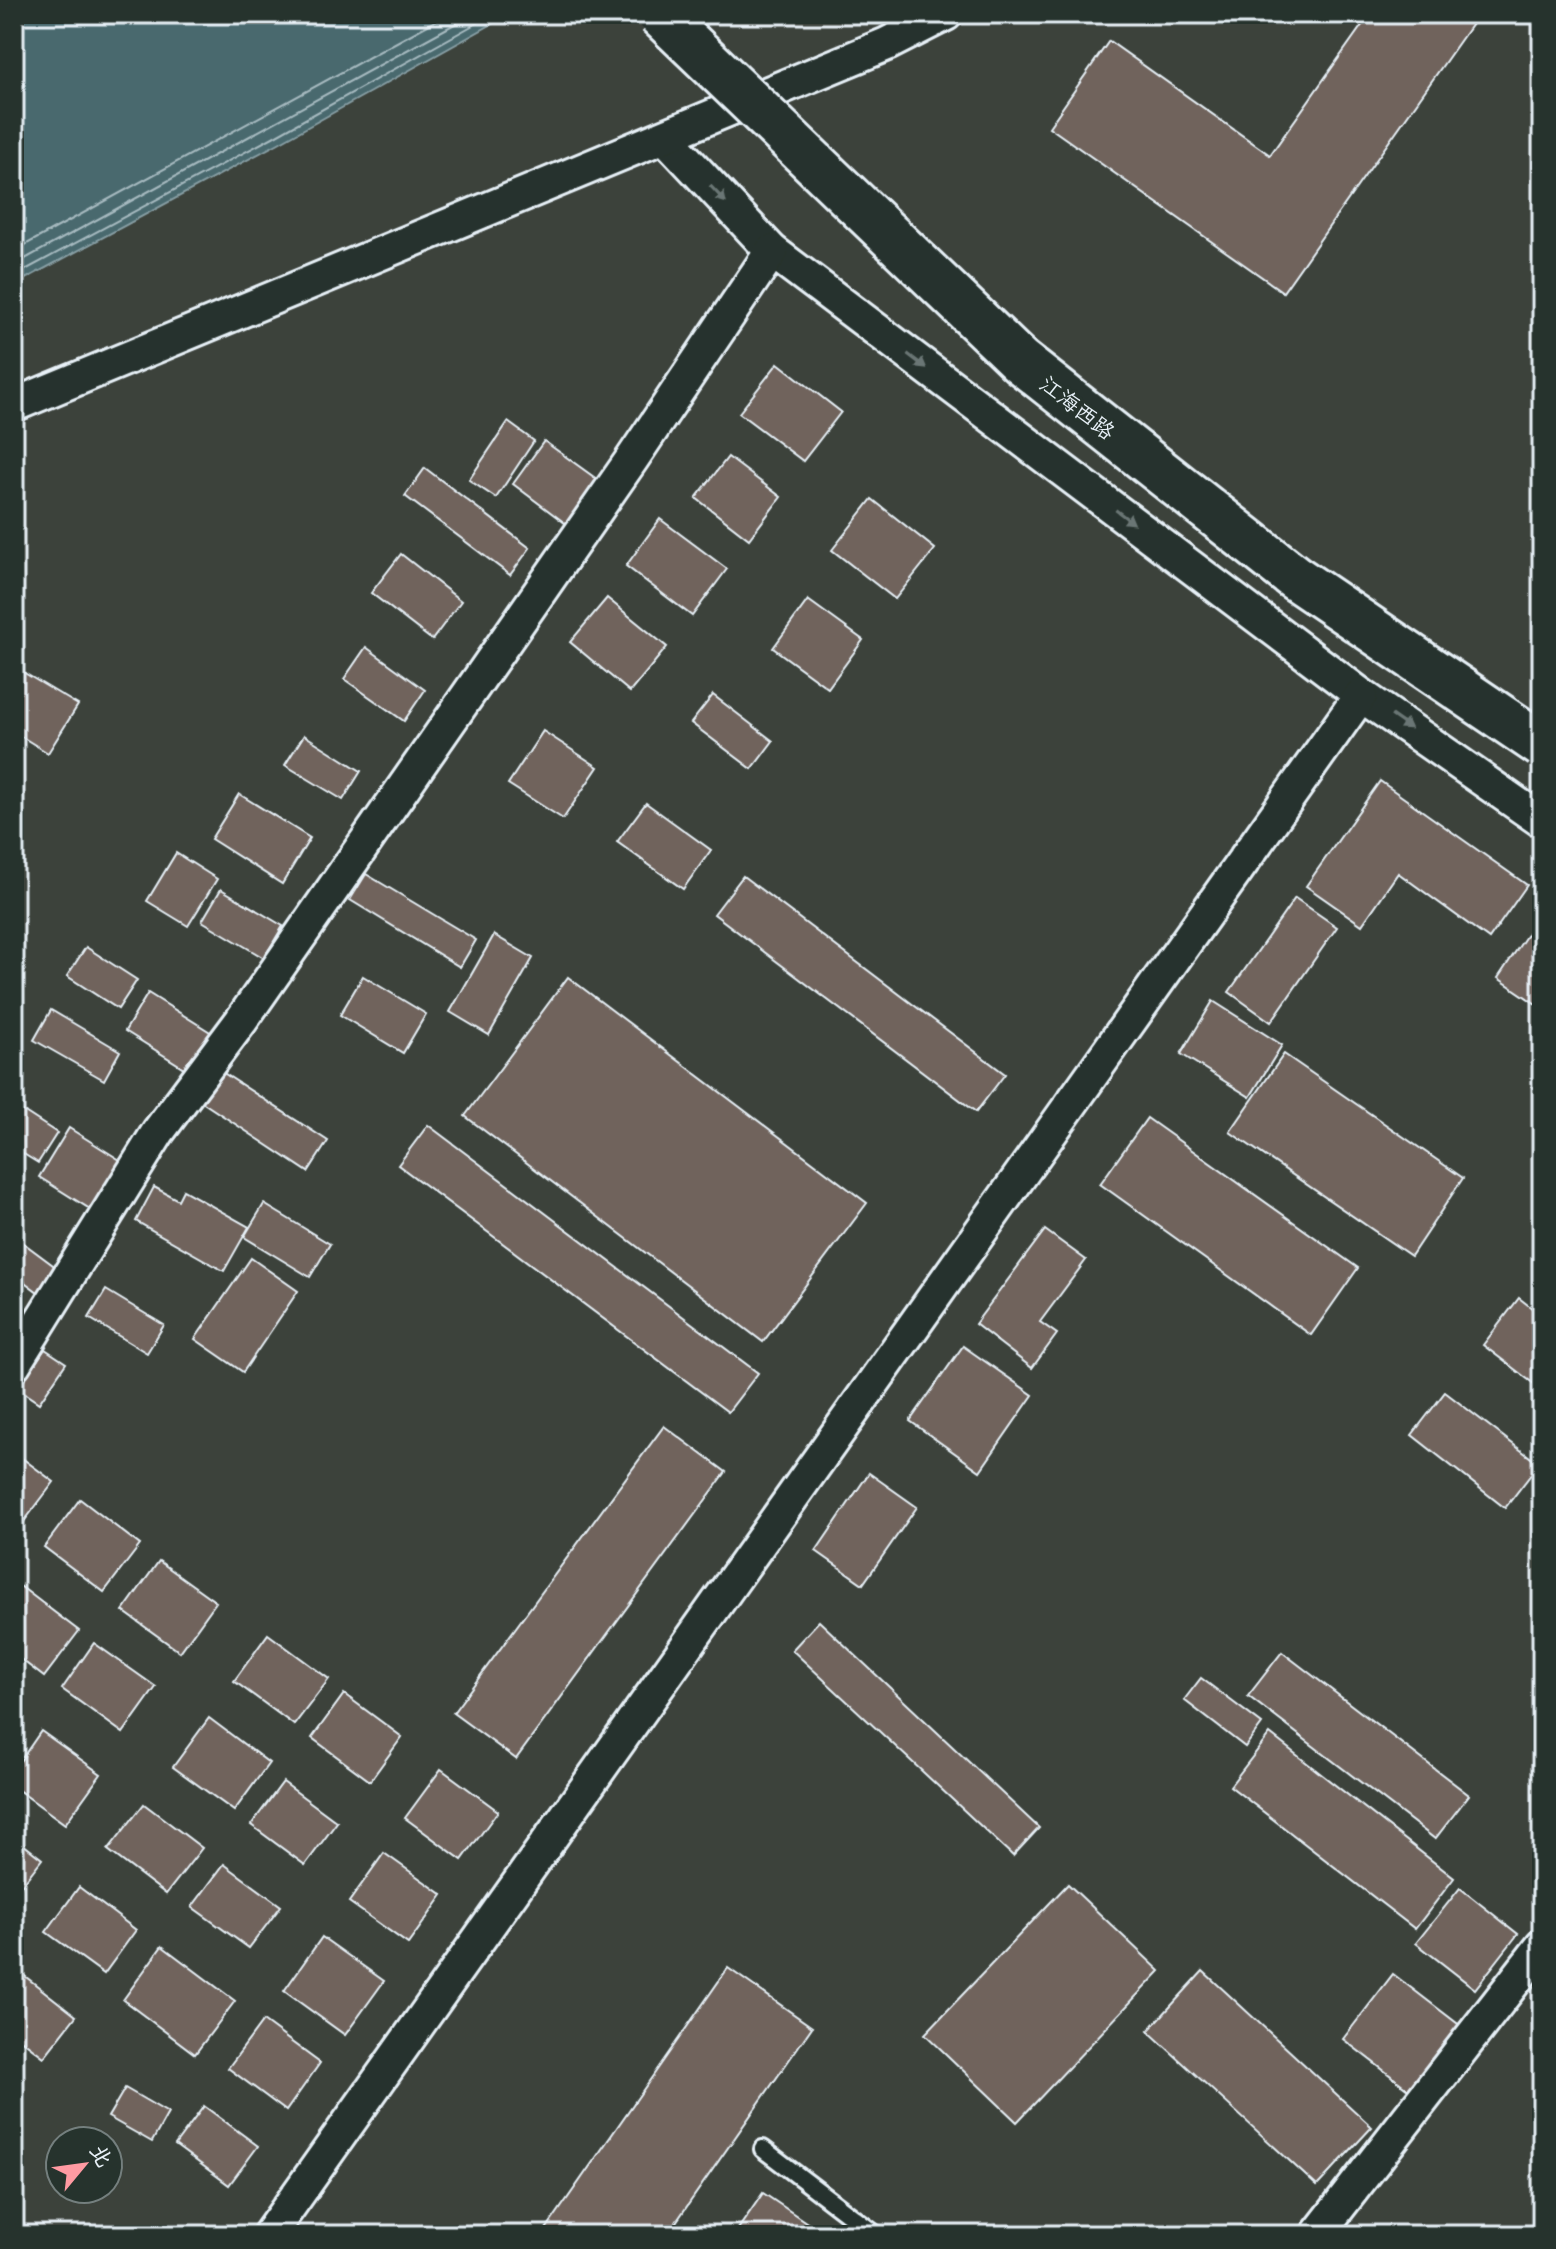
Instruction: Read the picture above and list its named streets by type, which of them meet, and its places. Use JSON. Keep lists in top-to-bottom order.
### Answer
{
  "streets": {
    "main road": ["江海西路"]
  },
  "north": "top right"
}
